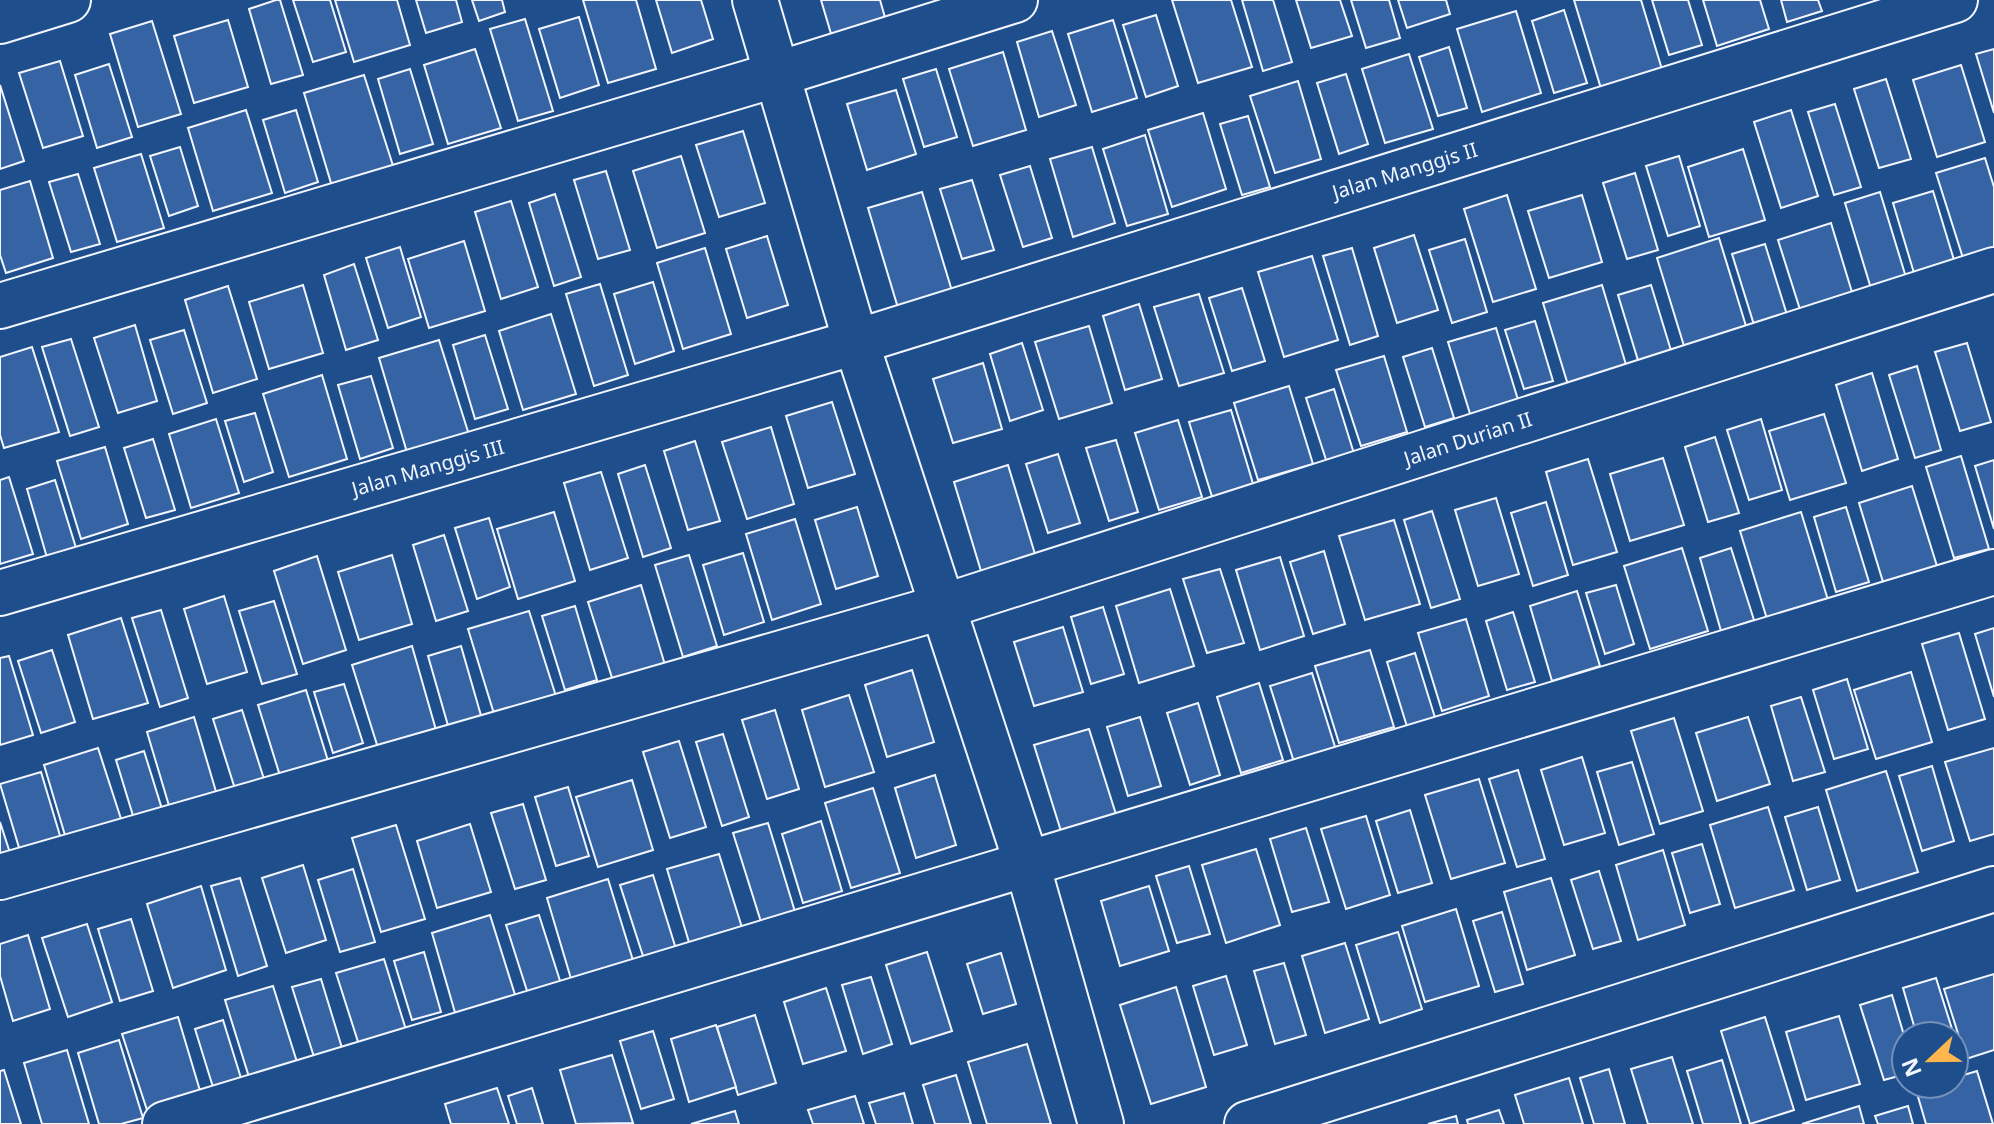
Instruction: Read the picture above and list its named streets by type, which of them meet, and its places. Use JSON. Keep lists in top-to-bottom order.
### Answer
{
  "streets": {
    "street": ["Jalan Manggis II", "Jalan Durian II", "Jalan Manggis III"]
  },
  "crossings": [
    ["Jalan Manggis II", "Jalan Manggis III"]
  ],
  "north": "left"
}
